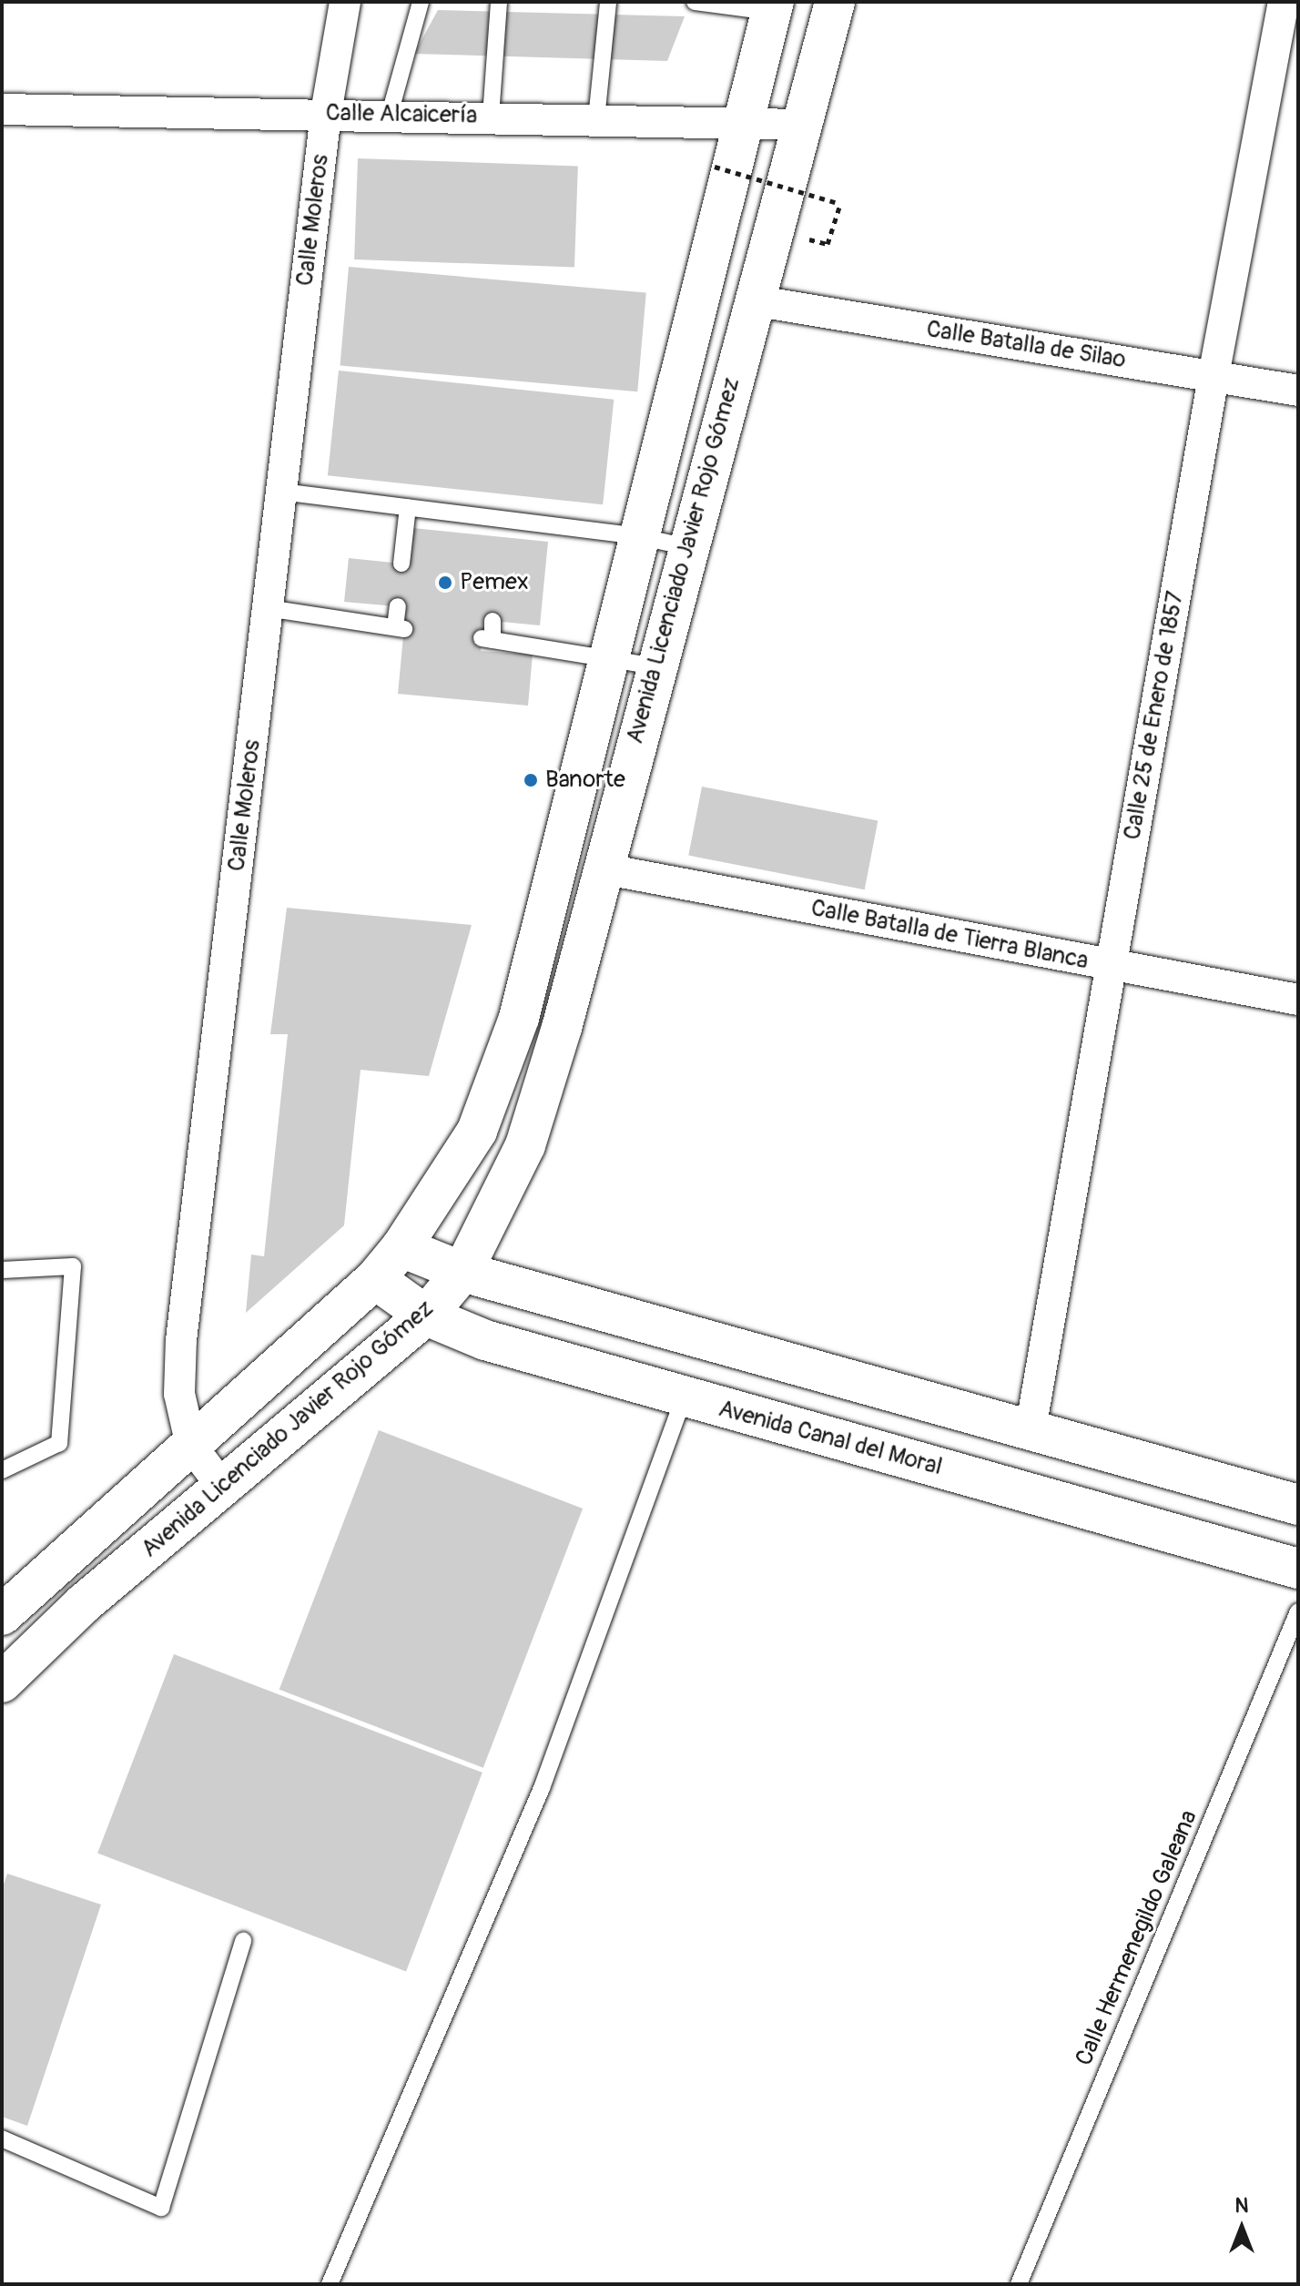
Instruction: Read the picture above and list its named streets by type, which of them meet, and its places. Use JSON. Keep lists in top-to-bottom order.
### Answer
{
  "streets": {
    "main road": ["Avenida Licenciado Javier Rojo Gómez", "Avenida Canal del Moral"],
    "street": [
      "Calle Alcaicería",
      "Calle Moleros",
      "Calle Batalla de Silao",
      "Calle 25 de Enero de 1857",
      "Calle Batalla de Tierra Blanca"
    ],
    "lane": ["Calle Hermenegildo Galeana"]
  },
  "crossings": [
    ["Calle Alcaicería", "Calle Moleros"],
    ["Calle Alcaicería", "Avenida Licenciado Javier Rojo Gómez"],
    ["Calle Moleros", "Avenida Licenciado Javier Rojo Gómez"],
    ["Calle Batalla de Silao", "Avenida Licenciado Javier Rojo Gómez"],
    ["Calle Batalla de Silao", "Calle 25 de Enero de 1857"],
    ["Avenida Licenciado Javier Rojo Gómez", "Calle Batalla de Tierra Blanca"],
    ["Avenida Licenciado Javier Rojo Gómez", "Avenida Canal del Moral"],
    ["Calle 25 de Enero de 1857", "Calle Batalla de Tierra Blanca"]
  ],
  "places": ["Pemex", "Banorte"],
  "north": "top"
}
